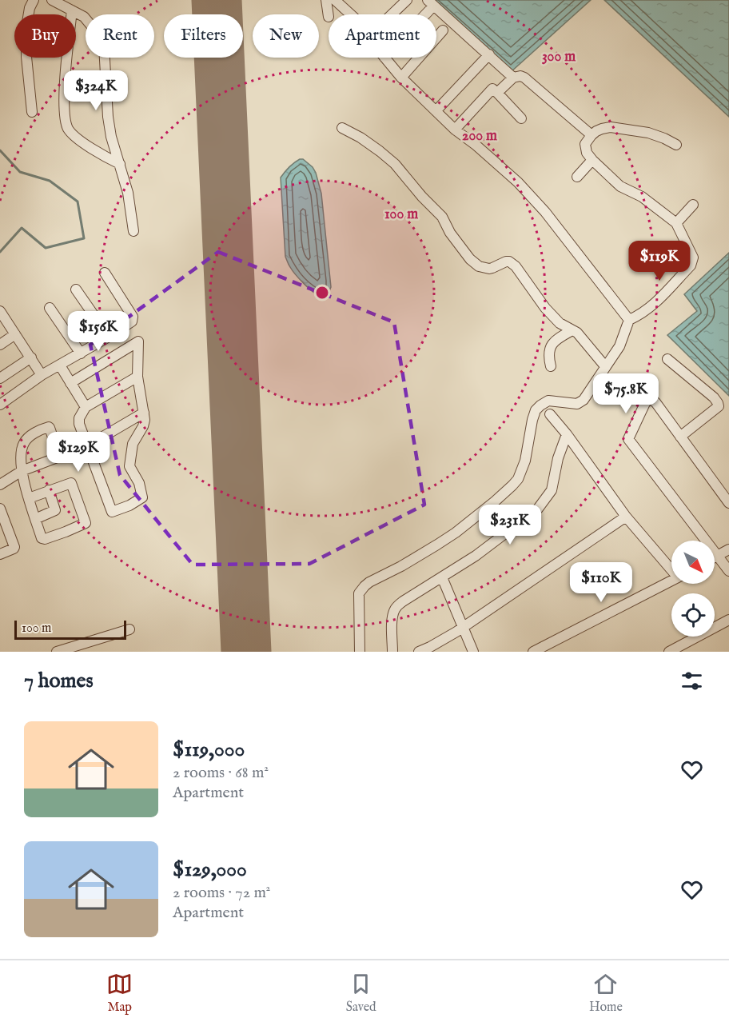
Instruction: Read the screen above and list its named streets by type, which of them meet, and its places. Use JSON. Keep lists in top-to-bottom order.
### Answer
{
  "scale_bar": "100 m",
  "north": "bottom right",
  "page": {
    "chip": [
      "Buy",
      "Rent",
      "Filters",
      "New",
      "Apartment"
    ],
    "price": [
      "$324K",
      "$119K",
      "$156K",
      "$75.8K",
      "$129K",
      "$231K",
      "$110K"
    ],
    "scale": "100 m",
    "heading": "7 homes",
    "list": [
      {
        "name": "$119,000",
        "note": "2 rooms · 68 m² · Apartment"
      },
      {
        "name": "$129,000",
        "note": "2 rooms · 72 m² · Apartment"
      }
    ],
    "tabs": ["Map", "Saved", "Home"]
  },
  "rings": ["300 m", "200 m", "100 m"]
}
